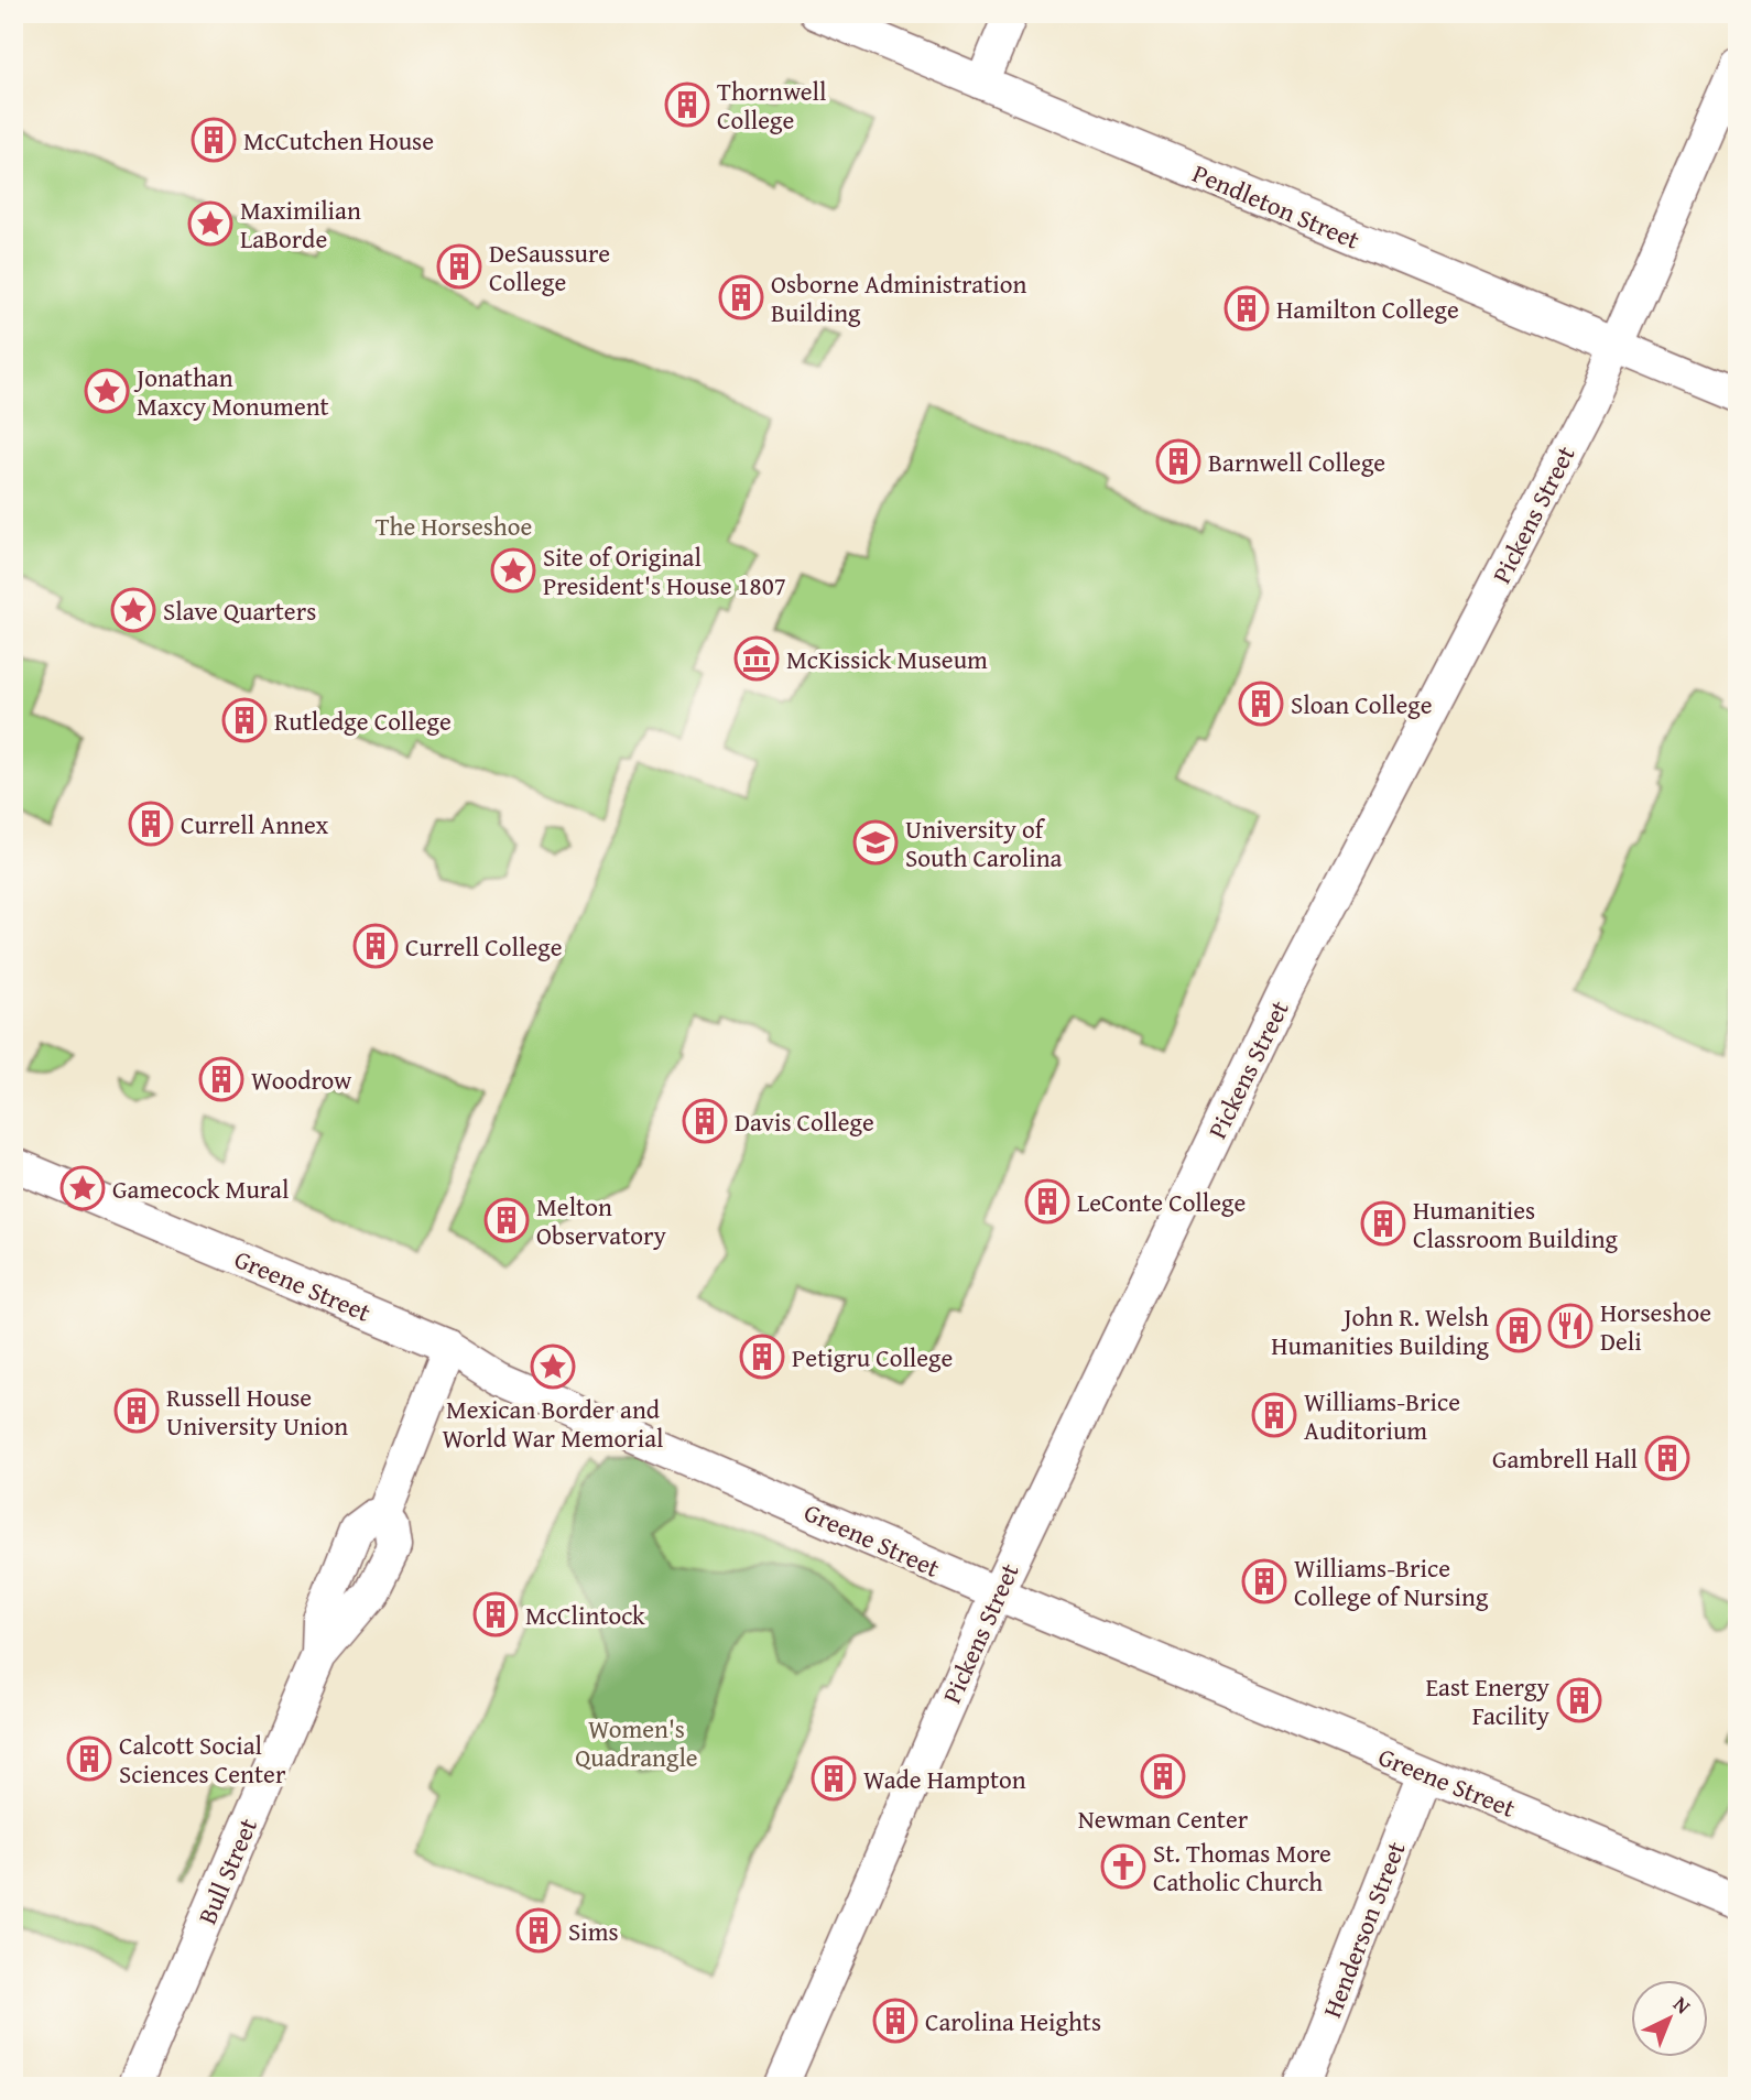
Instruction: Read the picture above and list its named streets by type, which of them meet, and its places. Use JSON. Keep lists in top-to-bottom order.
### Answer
{
  "streets": {
    "street": [
      "Pendleton Street",
      "Pickens Street",
      "Greene Street",
      "Bull Street",
      "Henderson Street"
    ]
  },
  "crossings": [
    ["Pendleton Street", "Pickens Street"],
    ["Pickens Street", "Greene Street"],
    ["Greene Street", "Bull Street"],
    ["Greene Street", "Henderson Street"]
  ],
  "parks": ["The Horseshoe", "Women's Quadrangle"],
  "places": {
    "building": [
      "Thornwell College",
      "McCutchen House",
      "DeSaussure College",
      "Osborne Administration Building",
      "Hamilton College",
      "Barnwell College",
      "Sloan College",
      "Rutledge College",
      "Currell Annex",
      "Currell College",
      "Woodrow",
      "Davis College",
      "LeConte College",
      "Melton Observatory",
      "Humanities Classroom Building",
      "John R. Welsh Humanities Building",
      "Petigru College",
      "Russell House University Union",
      "Williams-Brice Auditorium",
      "Gambrell Hall",
      "Williams-Brice College of Nursing",
      "McClintock",
      "East Energy Facility",
      "Calcott Social Sciences Center",
      "Newman Center",
      "Wade Hampton",
      "Sims",
      "Carolina Heights"
    ],
    "place": [
      "Maximilian LaBorde",
      "Jonathan Maxcy Monument",
      "Site of Original President's House 1807",
      "Slave Quarters",
      "Gamecock Mural",
      "Mexican Border and World War Memorial"
    ],
    "museum": ["McKissick Museum"],
    "school or university": ["University of South Carolina"],
    "restaurant": ["Horseshoe Deli"],
    "church": ["St. Thomas More Catholic Church"]
  },
  "north": "top right"
}
